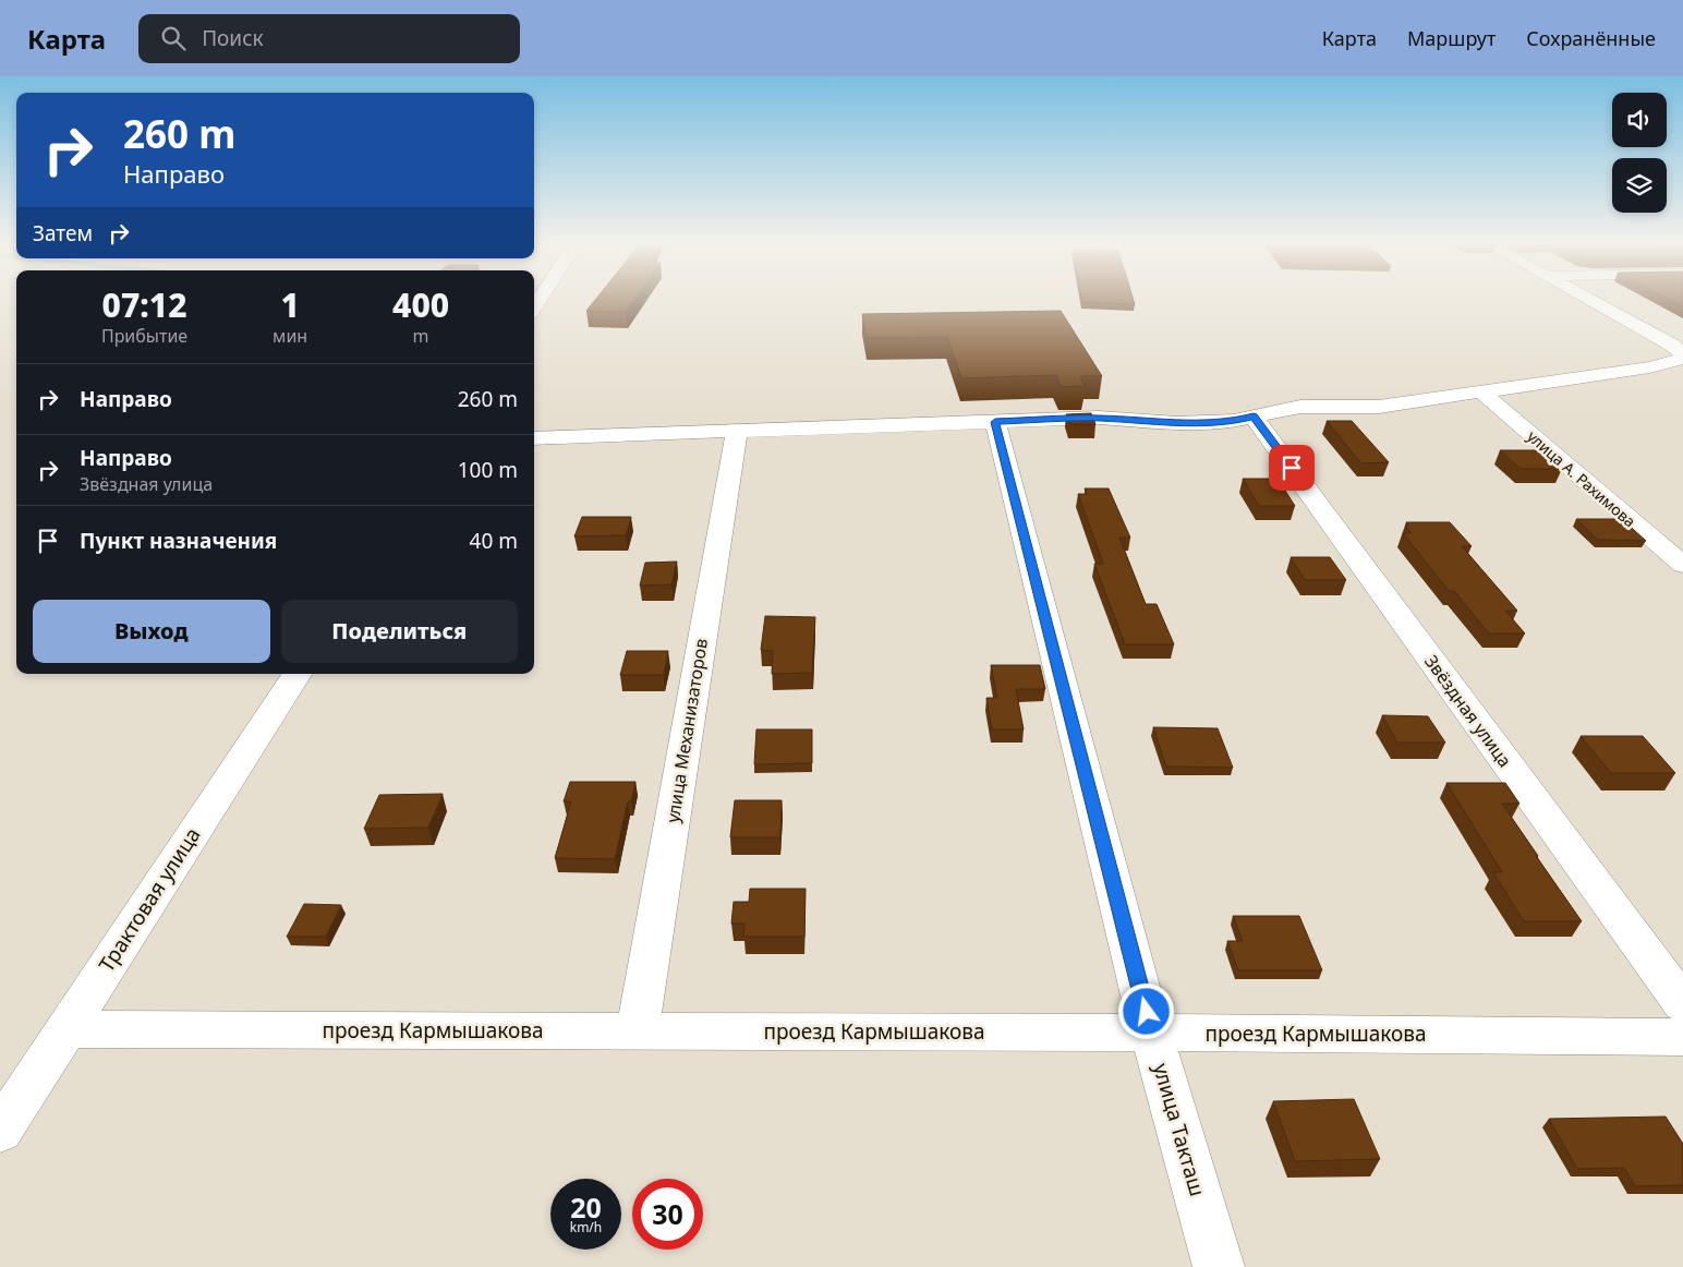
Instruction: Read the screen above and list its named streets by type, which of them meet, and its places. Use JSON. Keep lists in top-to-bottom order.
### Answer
{
  "streets": {
    "street": [
      "улица А. Рахимова",
      "Звёздная улица",
      "улица Механизаторов",
      "Трактовая улица",
      "проезд Кармышакова",
      "улица Такташ"
    ]
  },
  "crossings": [
    ["улица Механизаторов", "проезд Кармышакова"],
    ["Трактовая улица", "проезд Кармышакова"],
    ["проезд Кармышакова", "улица Такташ"]
  ],
  "page": {
    "header": "Карта",
    "search": "Поиск",
    "nav": ["Карта", "Маршрут", "Сохранённые"],
    "turn": ["260 m", "Направо"],
    "then": "Затем",
    "eta": [
      "07:12",
      "Прибытие",
      "1",
      "мин",
      "400",
      "m"
    ],
    "list": [
      {
        "name": "Направо",
        "value": "260 m"
      },
      {
        "name": "Направо",
        "note": "Звёздная улица",
        "value": "100 m"
      },
      {
        "name": "Пункт назначения",
        "value": "40 m"
      }
    ],
    "buttons": ["Выход", "Поделиться"],
    "speed": "20 km/h",
    "limit": "30"
  }
}
